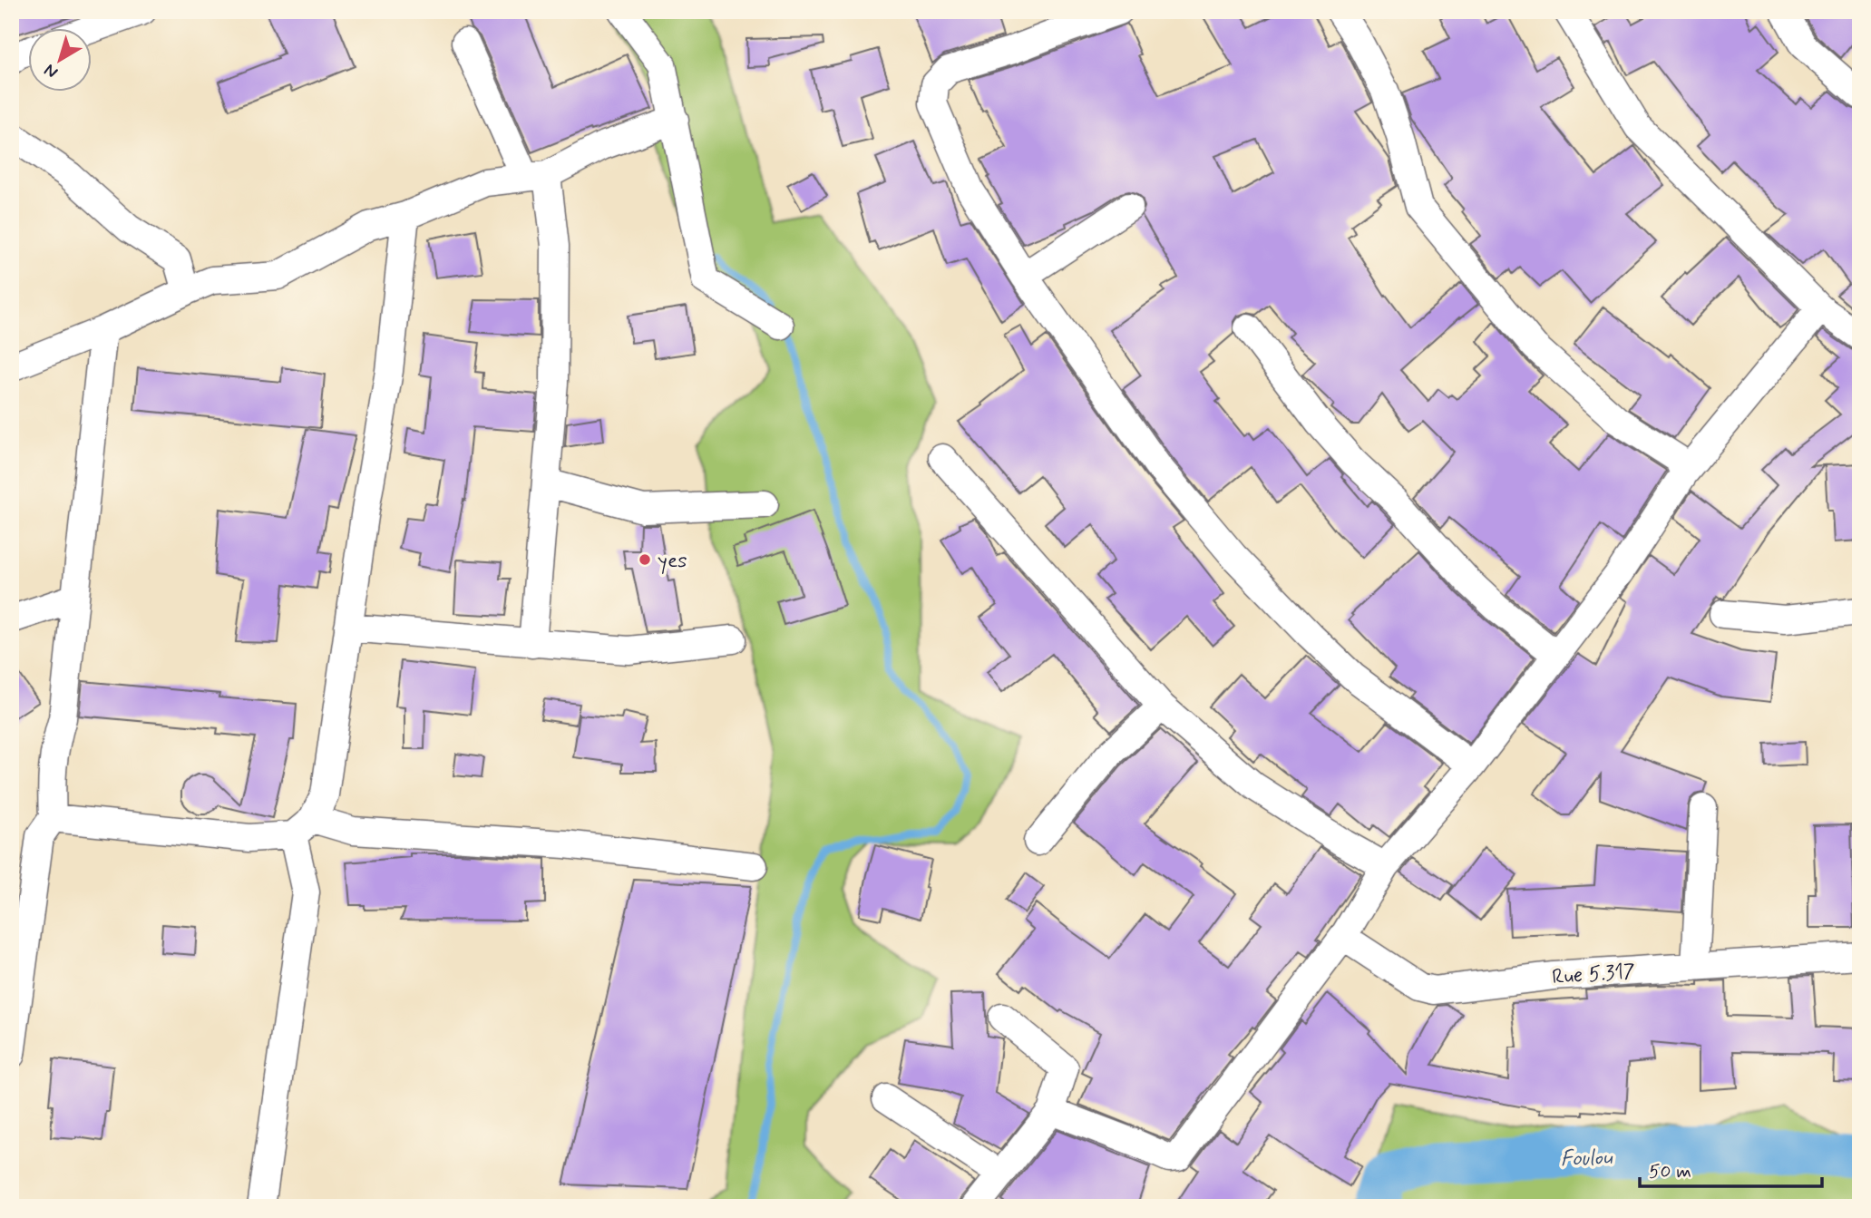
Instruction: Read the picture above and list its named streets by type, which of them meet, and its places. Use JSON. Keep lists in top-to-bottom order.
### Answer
{
  "streets": {
    "street": ["Rue 5.317"]
  },
  "water": ["Foulou"],
  "places": ["yes"],
  "scale_bar": "50 m",
  "north": "bottom left"
}
